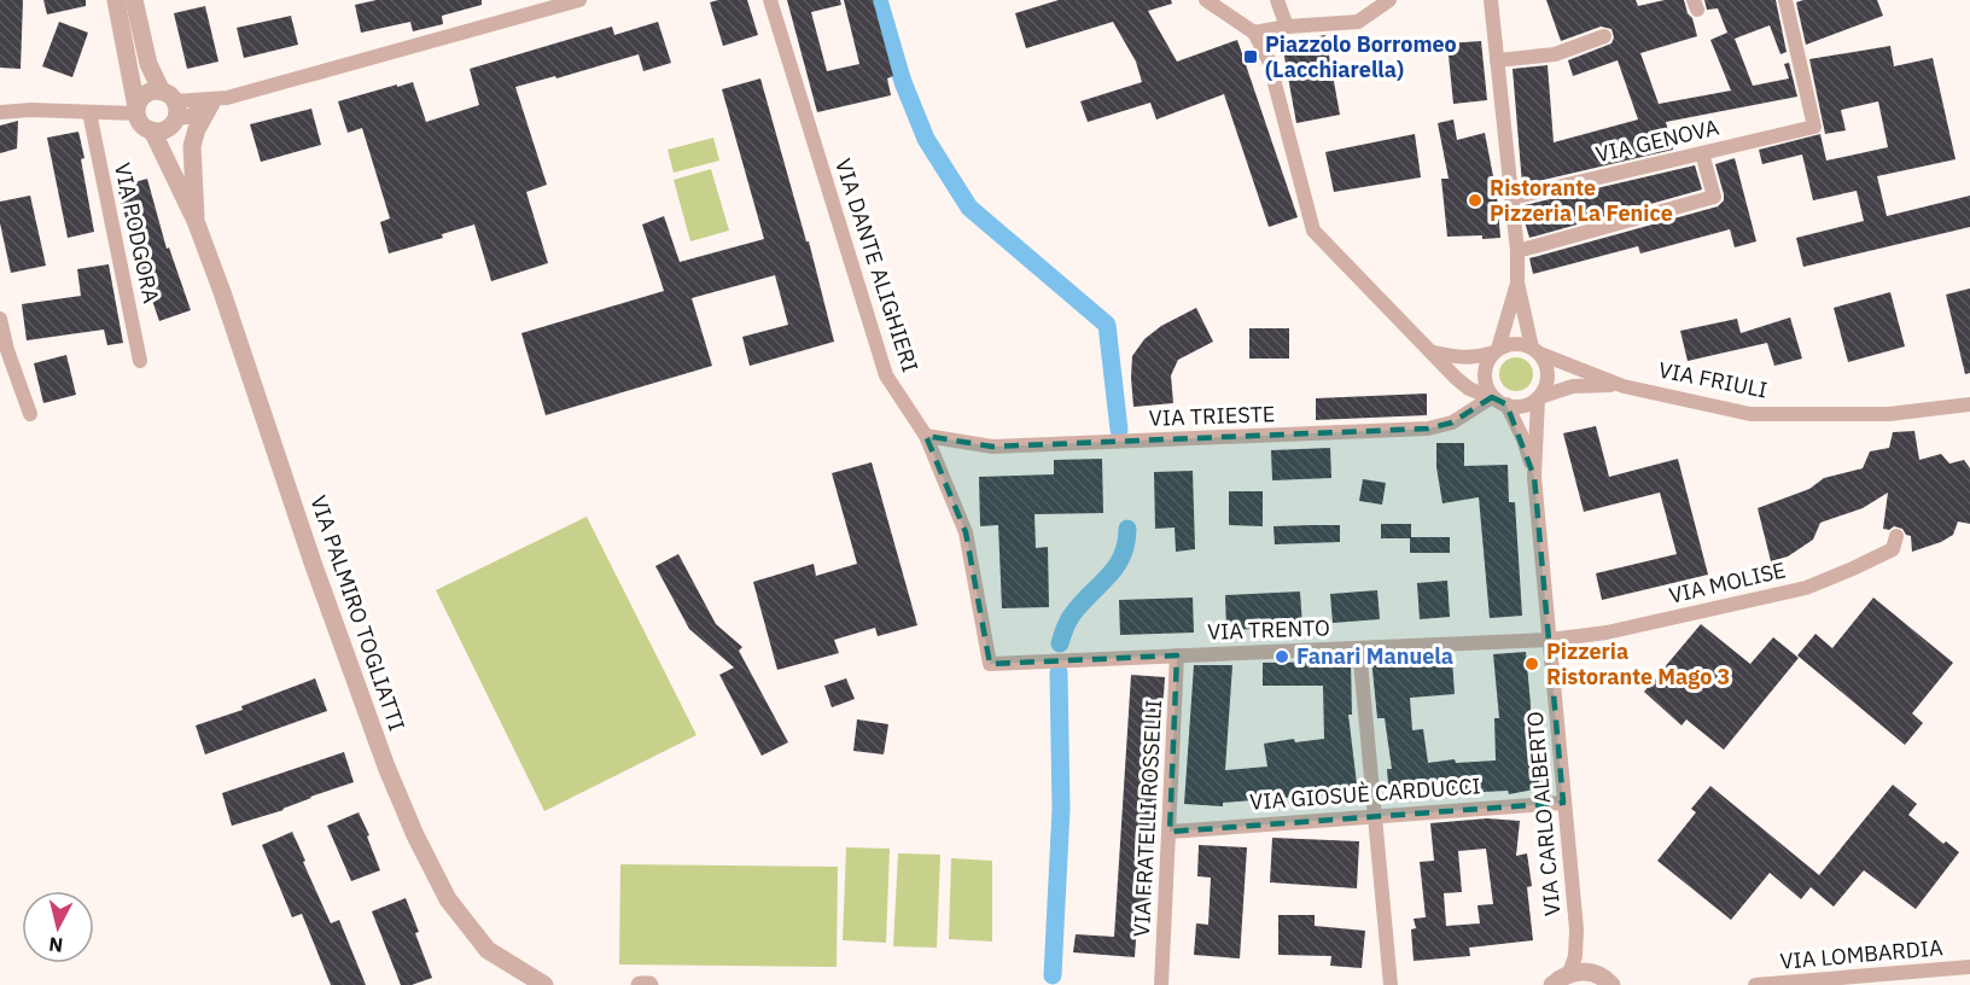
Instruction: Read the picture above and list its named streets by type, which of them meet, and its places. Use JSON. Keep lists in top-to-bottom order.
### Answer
{
  "streets": {
    "street": [
      "VIA GENOVA",
      "VIA PODGORA",
      "VIA DANTE ALIGHIERI",
      "VIA FRIULI",
      "VIA TRIESTE",
      "VIA MOLISE",
      "VIA PALMIRO TOGLIATTI",
      "VIA TRENTO",
      "VIA GIOSUÈ CARDUCCI",
      "VIA CARLO ALBERTO",
      "VIA FRATELLI ROSSELLI",
      "VIA LOMBARDIA"
    ]
  },
  "crossings": [
    ["VIA GENOVA", "VIA CARLO ALBERTO"],
    ["VIA DANTE ALIGHIERI", "VIA TRIESTE"],
    ["VIA DANTE ALIGHIERI", "VIA TRENTO"],
    ["VIA FRIULI", "VIA TRIESTE"],
    ["VIA FRIULI", "VIA CARLO ALBERTO"],
    ["VIA TRIESTE", "VIA CARLO ALBERTO"],
    ["VIA MOLISE", "VIA TRENTO"],
    ["VIA MOLISE", "VIA CARLO ALBERTO"],
    ["VIA TRENTO", "VIA CARLO ALBERTO"],
    ["VIA TRENTO", "VIA FRATELLI ROSSELLI"],
    ["VIA GIOSUÈ CARDUCCI", "VIA CARLO ALBERTO"],
    ["VIA GIOSUÈ CARDUCCI", "VIA FRATELLI ROSSELLI"]
  ],
  "places": {
    "transit": ["Piazzolo Borromeo (Lacchiarella)"],
    "other": ["Ristorante Pizzeria La Fenice", "Fanari Manuela", "Pizzeria Ristorante Mago 3"]
  },
  "north": "bottom"
}
